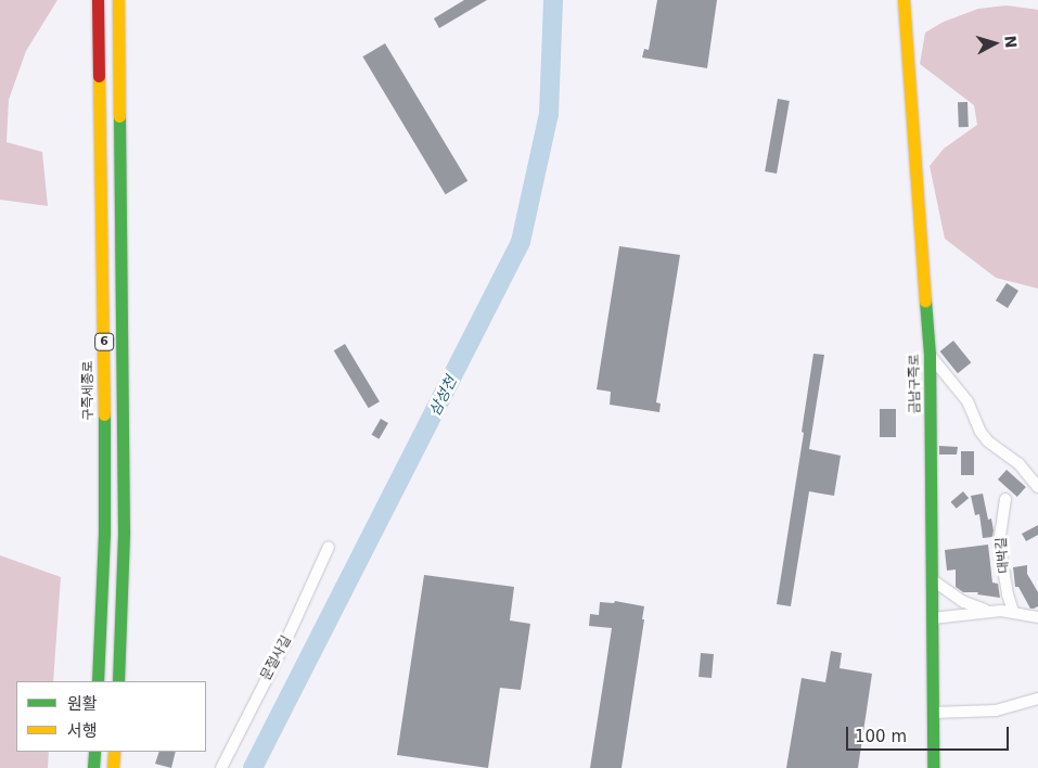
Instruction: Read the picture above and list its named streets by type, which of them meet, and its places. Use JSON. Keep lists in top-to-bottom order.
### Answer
{
  "streets": {
    "main road": ["6", "금남구즉로", "구즉세종로"],
    "street": ["대박길", "문절사길"]
  },
  "water": ["삼성천"],
  "legend": ["원활", "서행"],
  "scale_bar": "100 m",
  "north": "right"
}
